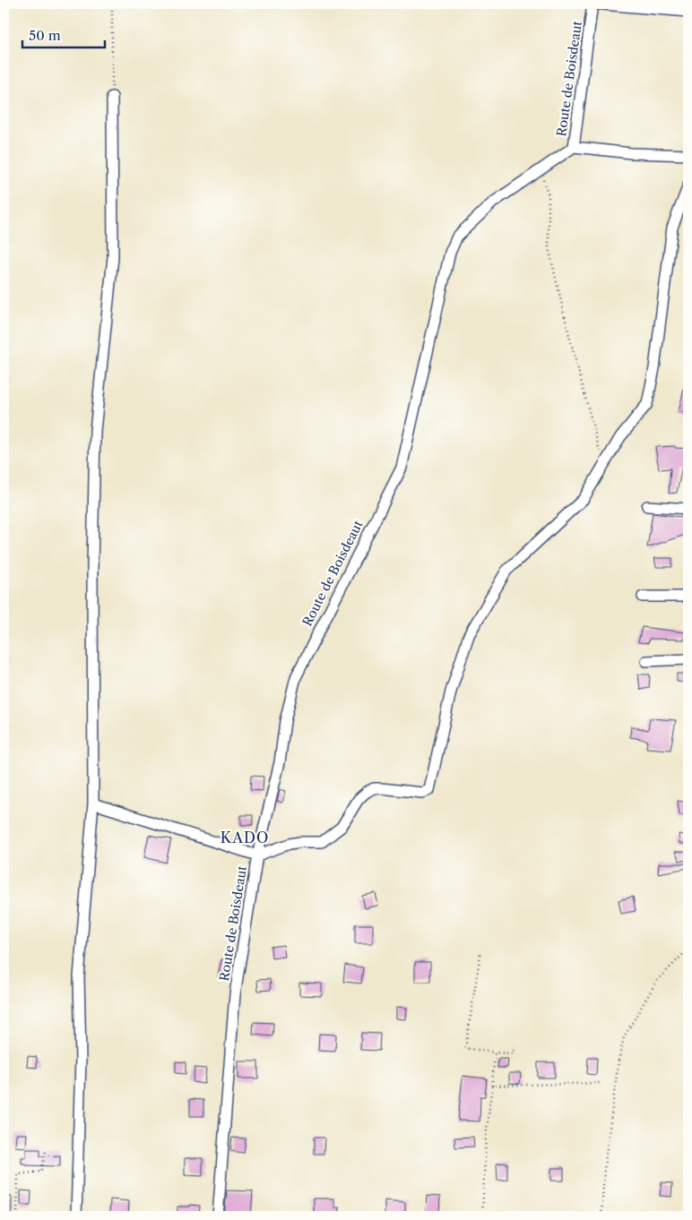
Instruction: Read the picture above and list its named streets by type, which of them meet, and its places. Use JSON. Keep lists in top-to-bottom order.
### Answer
{
  "streets": {
    "street": ["Route de Boisdeaut"]
  },
  "districts": ["KADO"],
  "scale_bar": "50 m"
}
